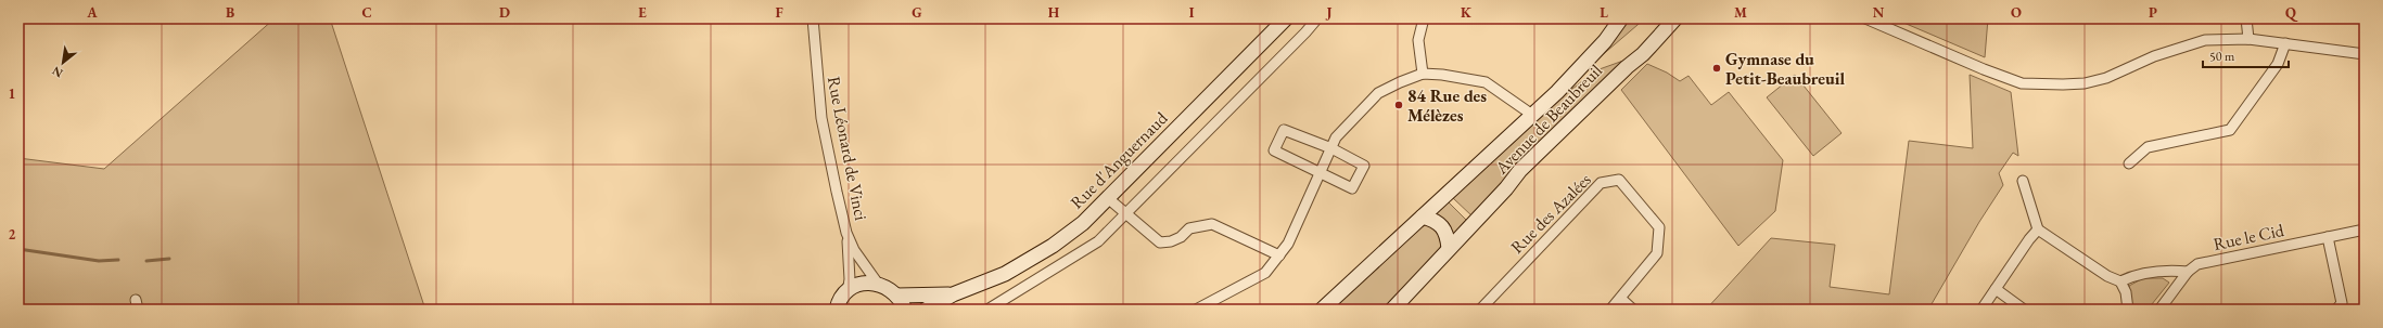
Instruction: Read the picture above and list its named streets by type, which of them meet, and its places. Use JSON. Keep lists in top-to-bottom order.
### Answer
{
  "streets": {
    "main road": ["Avenue de Beaubreuil", "Rue d'Anguernaud"],
    "street": ["Rue Léonard de Vinci", "Rue des Azalées", "Rue le Cid"]
  },
  "places": ["Gymnase du Petit-Beaubreuil", "84 Rue des Mélèzes"],
  "scale_bar": "50 m",
  "north": "bottom left",
  "grid": {
    "columns": [
      "A",
      "B",
      "C",
      "D",
      "E",
      "F",
      "G",
      "H",
      "I",
      "J",
      "K",
      "L",
      "M",
      "N",
      "O",
      "P",
      "Q"
    ],
    "rows": ["1", "2"]
  }
}
